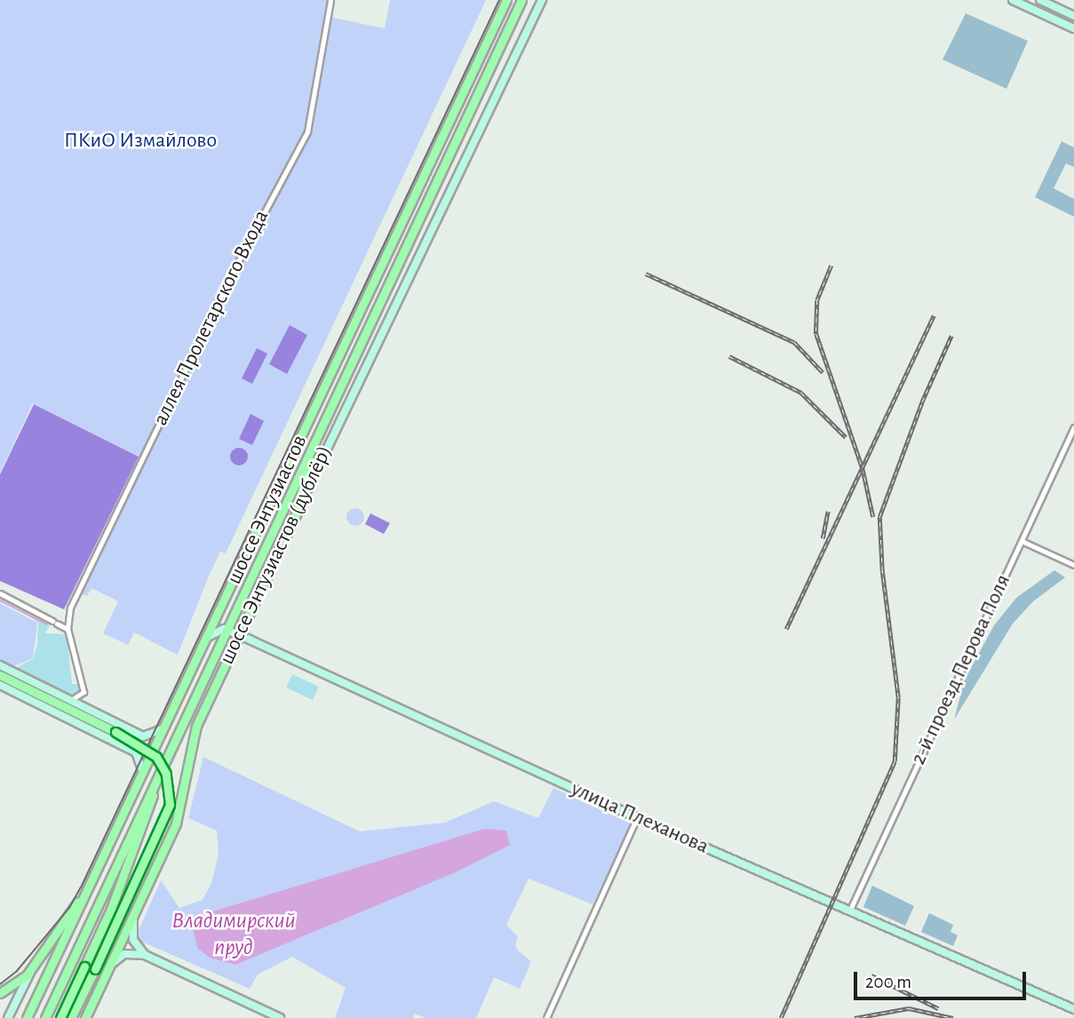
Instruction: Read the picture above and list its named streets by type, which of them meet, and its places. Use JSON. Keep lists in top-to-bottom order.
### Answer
{
  "streets": {
    "main road": ["шоссе Энтузиастов", "шоссе Энтузиастов (дублёр)", "улица Плеханова"],
    "street": ["аллея Пролетарского Входа", "2-й проезд Перова Поля"]
  },
  "crossings": [
    ["шоссе Энтузиастов", "улица Плеханова"],
    ["шоссе Энтузиастов (дублёр)", "улица Плеханова"],
    ["2-й проезд Перова Поля", "улица Плеханова"]
  ],
  "water": ["Владимирский пруд"],
  "parks": ["ПКиО Измайлово"],
  "scale_bar": "200 m"
}
